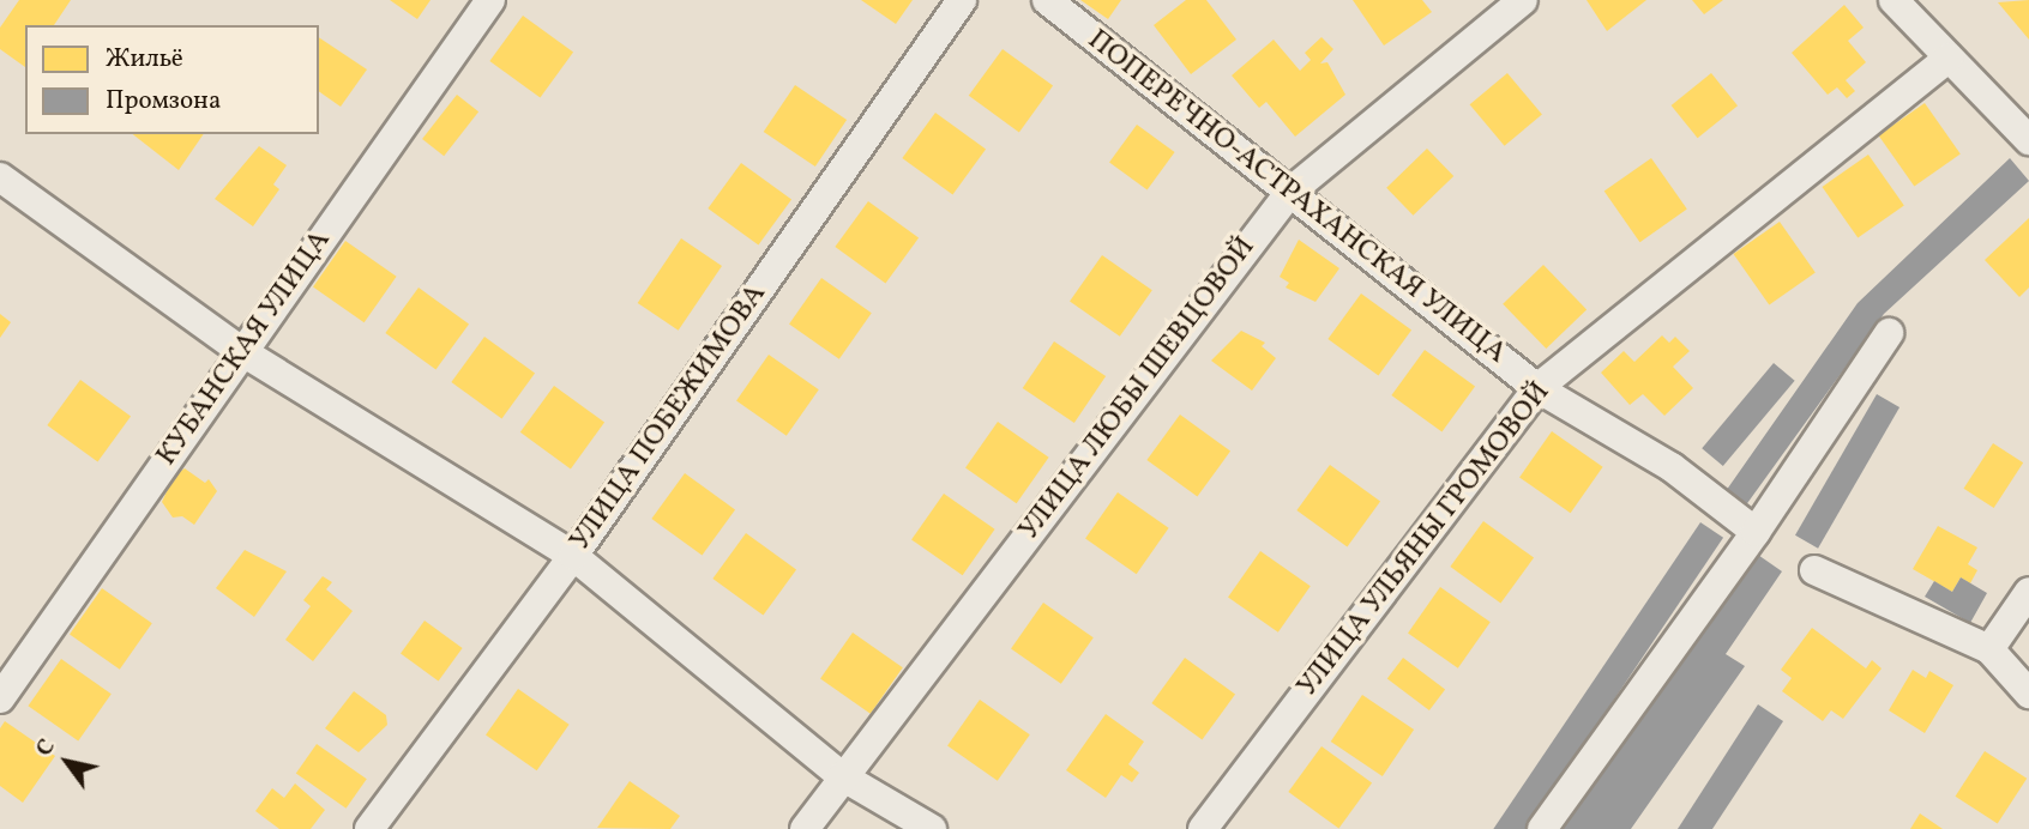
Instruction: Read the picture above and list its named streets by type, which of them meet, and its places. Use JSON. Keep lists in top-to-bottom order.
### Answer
{
  "streets": {
    "street": [
      "ПОПЕРЕЧНО-АСТРАХАНСКАЯ УЛИЦА",
      "КУБАНСКАЯ УЛИЦА",
      "УЛИЦА ЛЮБЫ ШЕВЦОВОЙ",
      "УЛИЦА ПОБЕЖИМОВА",
      "УЛИЦА УЛЬЯНЫ ГРОМОВОЙ"
    ]
  },
  "crossings": [
    ["ПОПЕРЕЧНО-АСТРАХАНСКАЯ УЛИЦА", "УЛИЦА ЛЮБЫ ШЕВЦОВОЙ"],
    ["ПОПЕРЕЧНО-АСТРАХАНСКАЯ УЛИЦА", "УЛИЦА УЛЬЯНЫ ГРОМОВОЙ"]
  ],
  "legend": ["Жильё", "Промзона"],
  "north": "top left"
}
